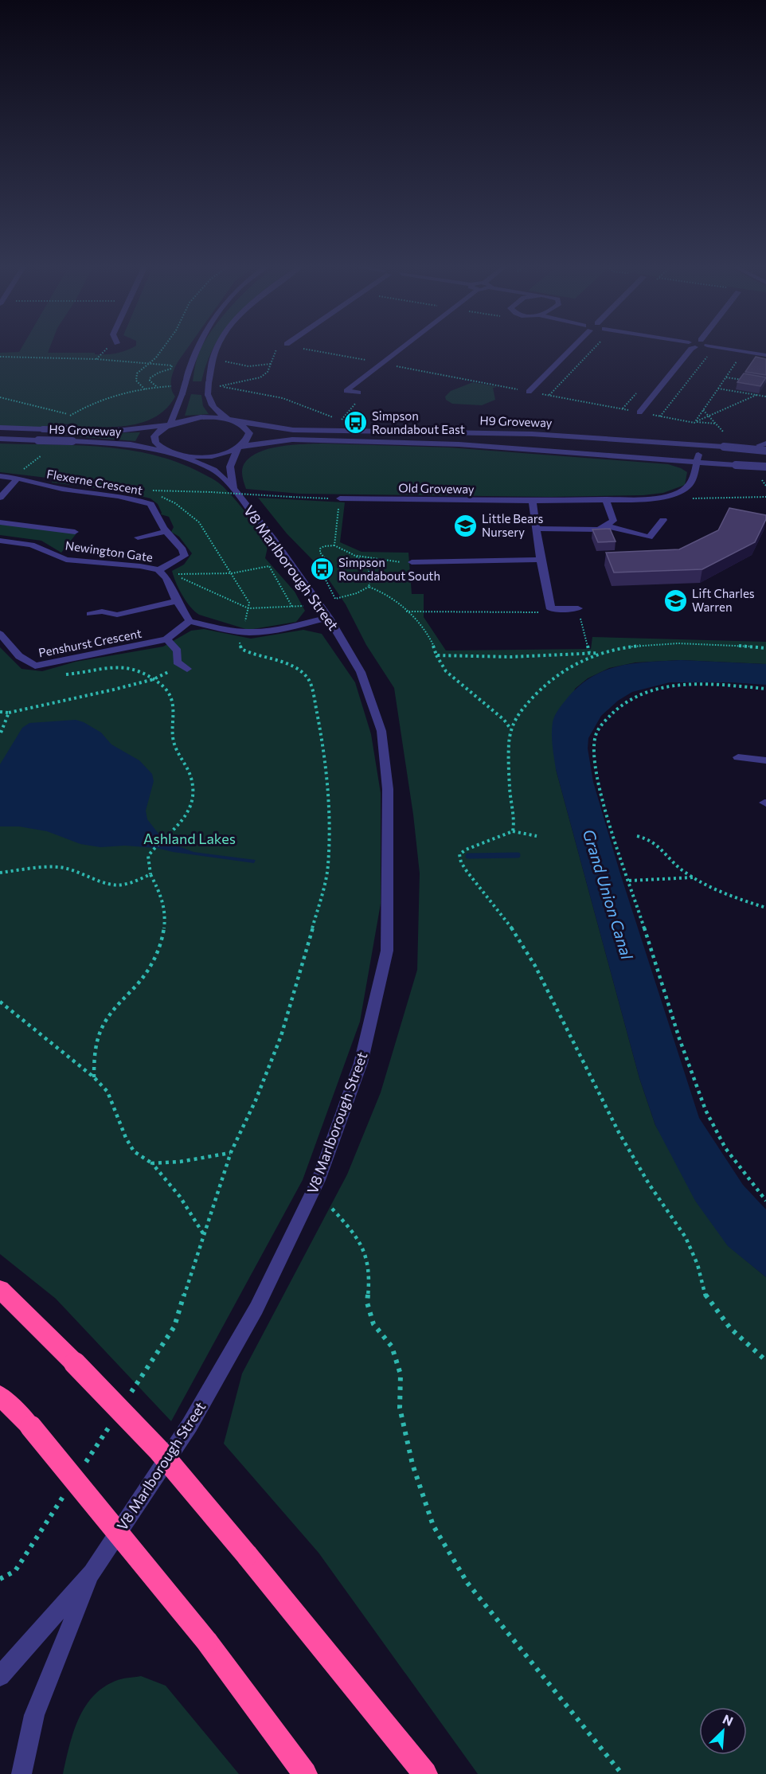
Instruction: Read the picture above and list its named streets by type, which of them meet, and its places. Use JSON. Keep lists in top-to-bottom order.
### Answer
{
  "streets": {
    "street": [
      "H9 Groveway",
      "Flexerne Crescent",
      "Old Groveway",
      "Newington Gate",
      "V8 Marlborough Street",
      "Penshurst Crescent"
    ]
  },
  "crossings": [
    ["H9 Groveway", "Old Groveway"],
    ["H9 Groveway", "V8 Marlborough Street"],
    ["Flexerne Crescent", "Newington Gate"],
    ["Newington Gate", "Penshurst Crescent"]
  ],
  "water": ["Grand Union Canal"],
  "parks": ["Ashland Lakes"],
  "places": {
    "bus stop": ["Simpson Roundabout East", "Simpson Roundabout South"],
    "school or university": ["Little Bears Nursery", "Lift Charles Warren"]
  },
  "north": "top right"
}
